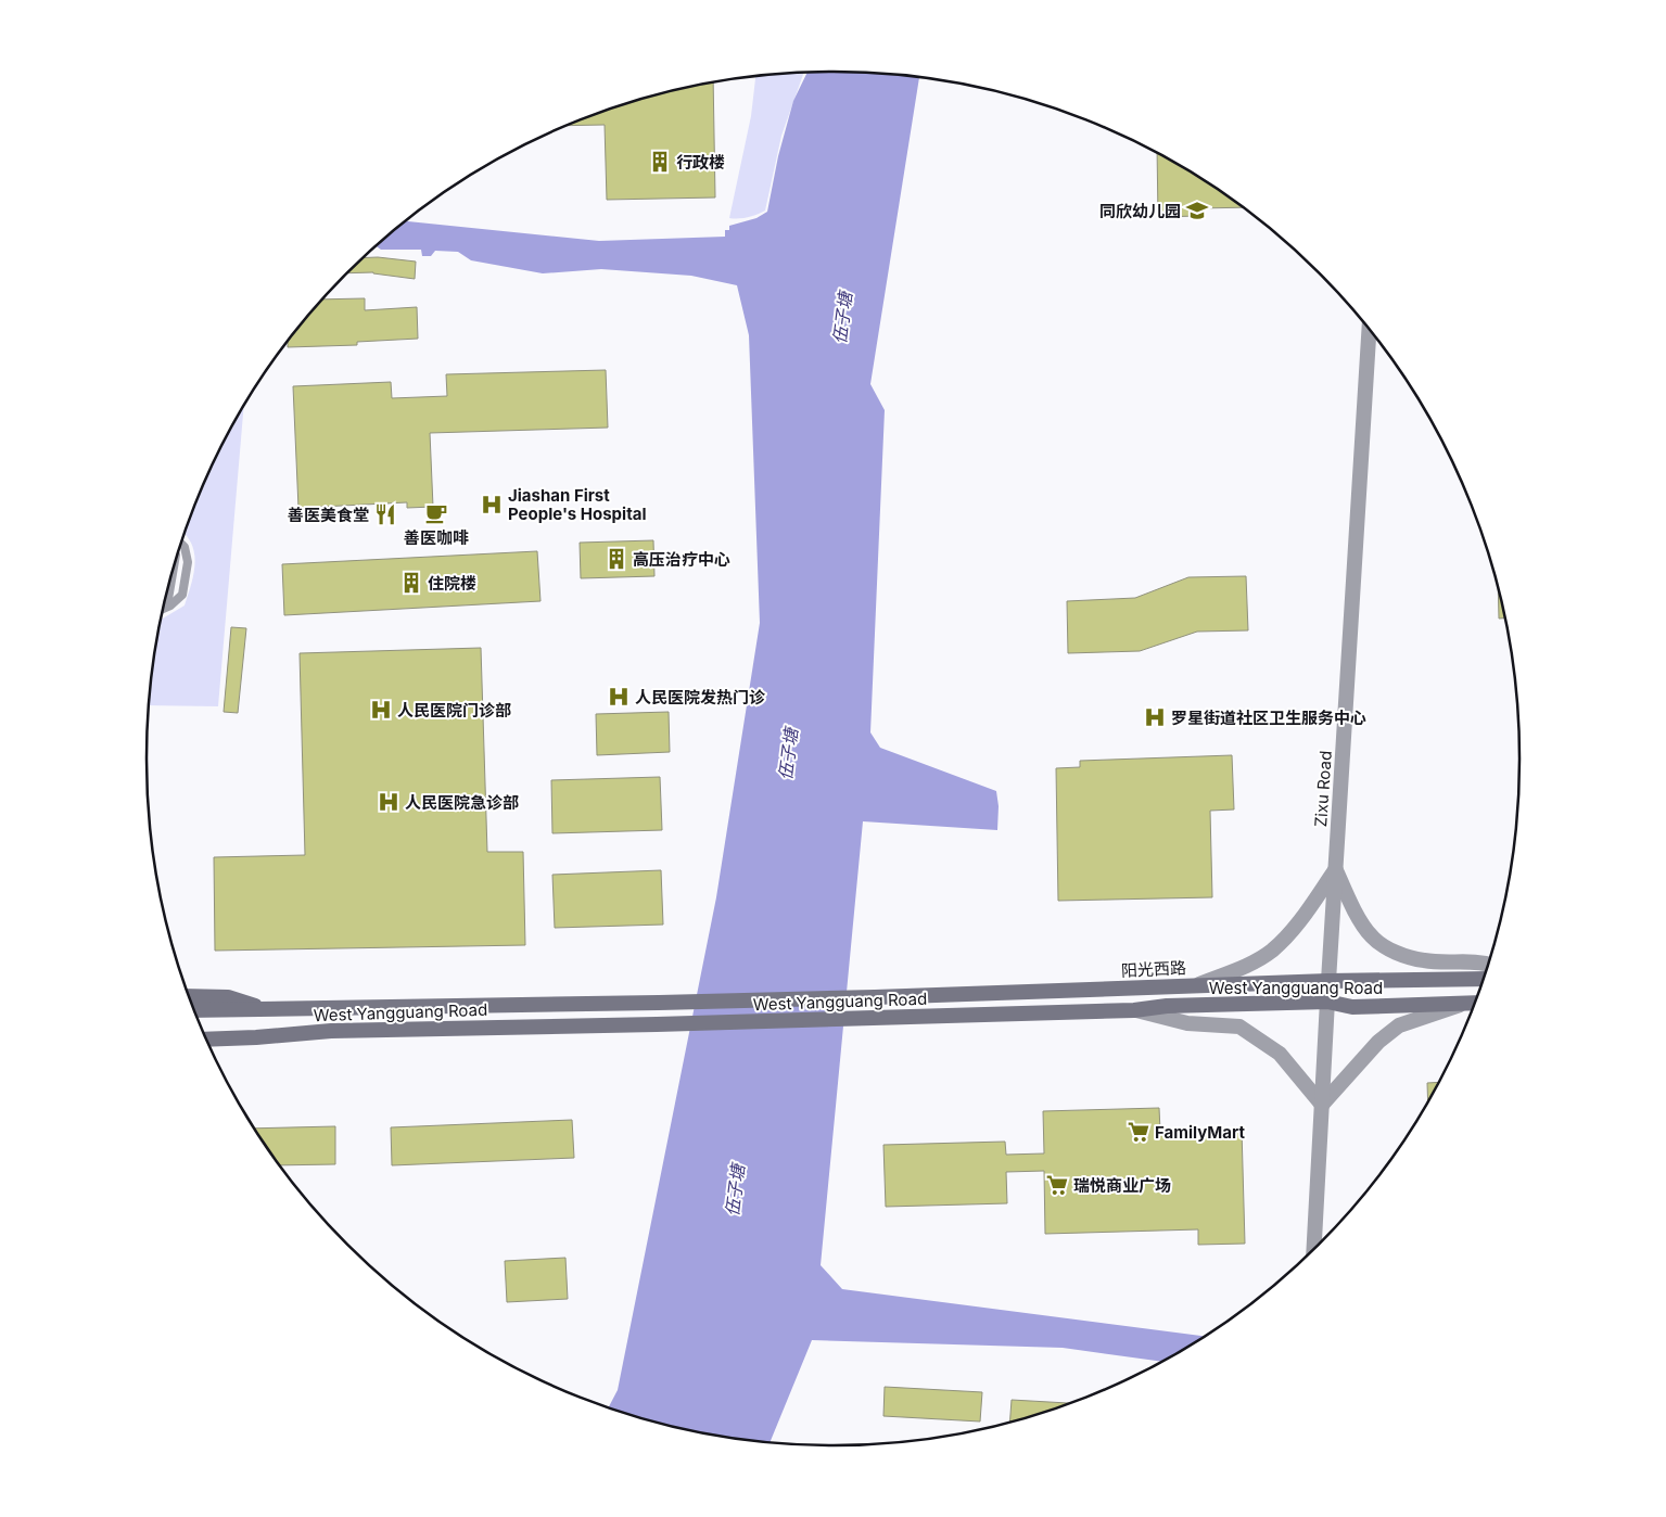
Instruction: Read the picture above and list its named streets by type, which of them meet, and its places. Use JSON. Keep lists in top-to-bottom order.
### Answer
{
  "streets": {
    "main road": ["West Yangguang Road"],
    "street": ["Zixu Road"]
  },
  "crossings": [
    ["Zixu Road", "West Yangguang Road"]
  ],
  "water": ["伍子塘"],
  "places": {
    "building": ["行政楼", "高压治疗中心", "住院楼"],
    "school or university": ["同欣幼儿园"],
    "hospital": [
      "Jiashan First People's Hospital",
      "人民医院发热门诊",
      "人民医院门诊部",
      "罗星街道社区卫生服务中心",
      "人民医院急诊部"
    ],
    "cafe": ["善医咖啡"],
    "restaurant": ["善医美食堂"],
    "supermarket": ["FamilyMart", "瑞悦商业广场"]
  }
}
